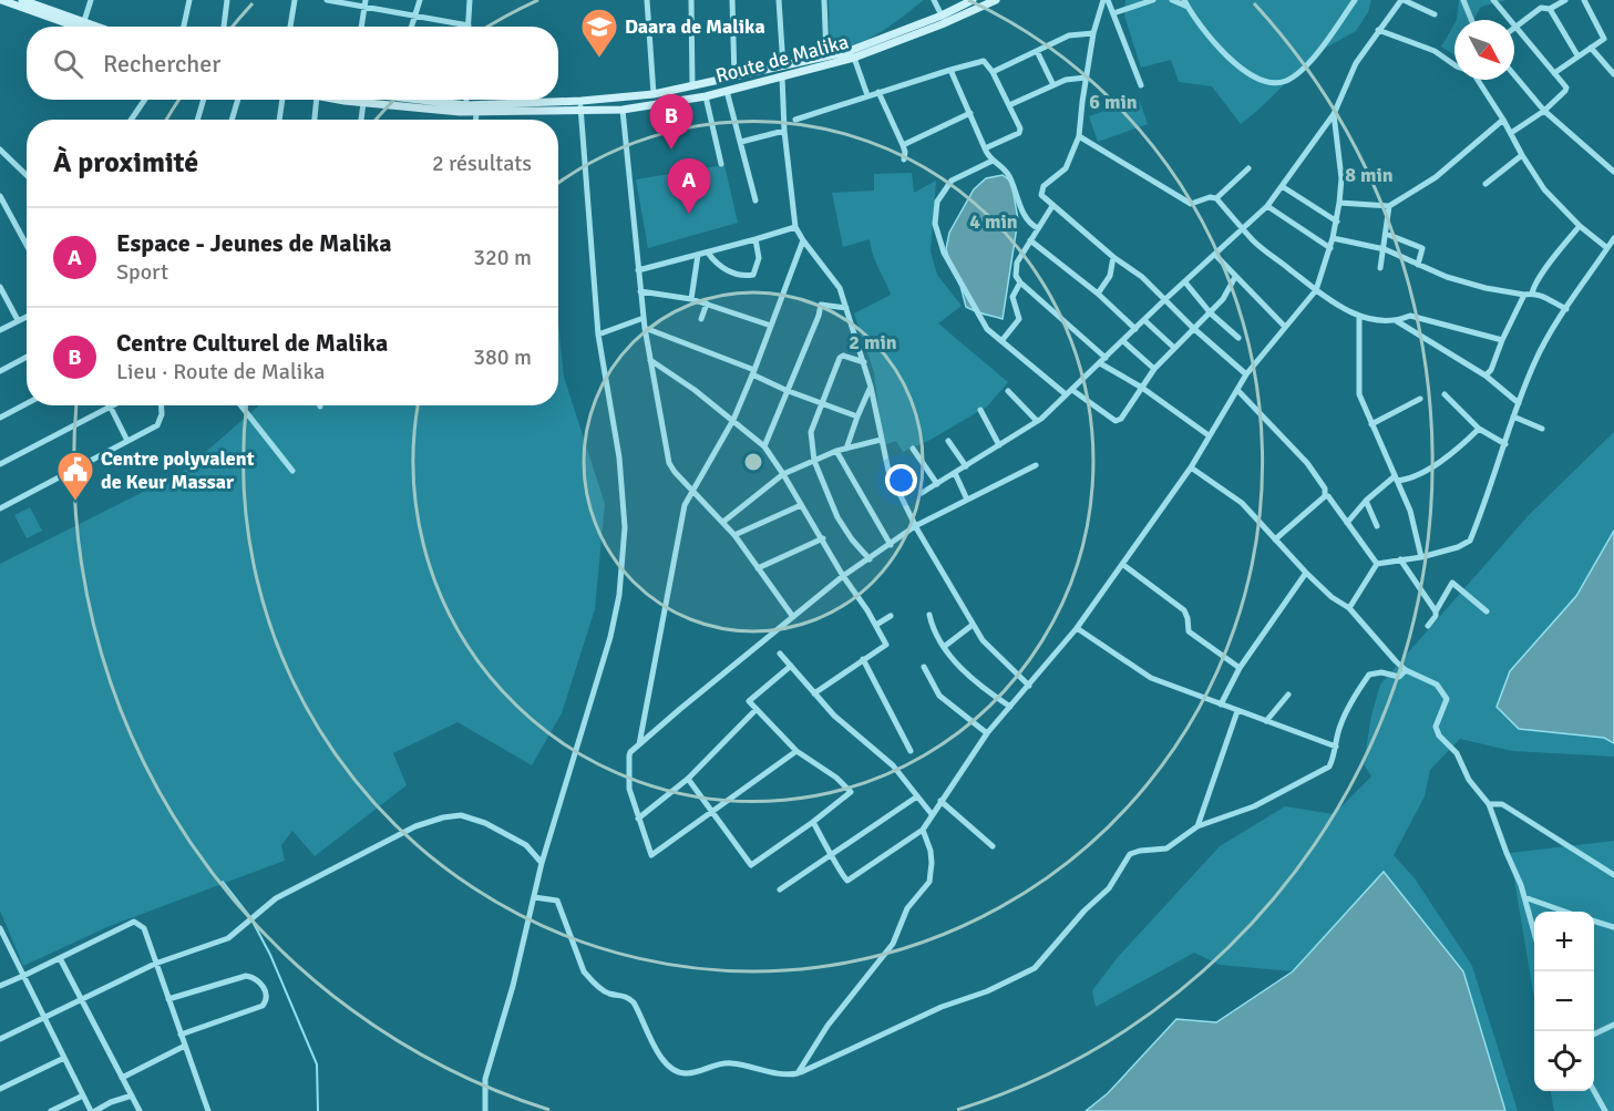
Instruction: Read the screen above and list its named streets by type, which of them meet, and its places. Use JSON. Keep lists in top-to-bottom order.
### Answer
{
  "streets": {
    "main road": ["Route de Malika"]
  },
  "places": {
    "school or university": ["Daara de Malika"],
    "public building": ["Centre polyvalent de Keur Massar"]
  },
  "north": "bottom right",
  "page": {
    "search": "Rechercher",
    "pins": ["B", "A"],
    "heading": ["À proximité", "2 résultats"],
    "list": [
      {
        "mark": "A",
        "name": "Espace - Jeunes de Malika",
        "note": "Sport",
        "value": "320 m"
      },
      {
        "mark": "B",
        "name": "Centre Culturel de Malika",
        "note": "Lieu · Route de Malika",
        "value": "380 m"
      }
    ],
    "map_buttons": ["+", "−"]
  },
  "rings": [
    "6 min",
    "8 min",
    "4 min",
    "2 min"
  ]
}
